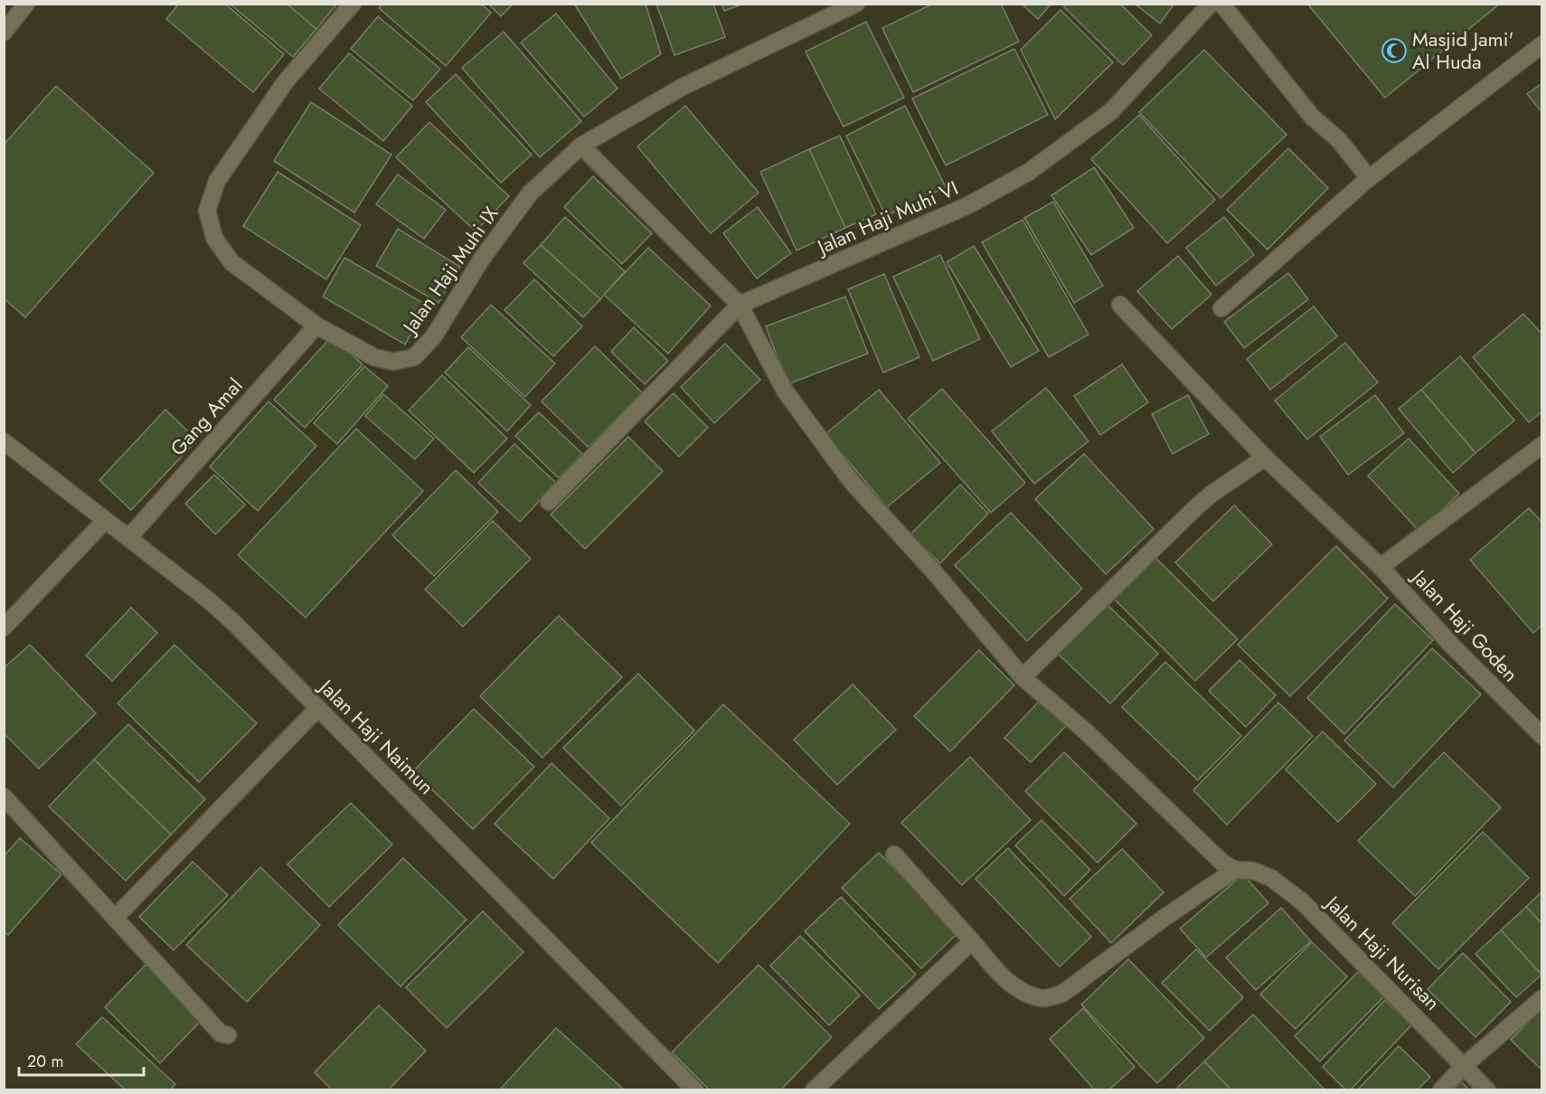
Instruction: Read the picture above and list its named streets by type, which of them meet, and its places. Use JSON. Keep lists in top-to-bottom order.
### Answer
{
  "streets": {
    "street": [
      "Jalan Haji Muhi VI",
      "Jalan Haji Muhi IX",
      "Gang Amal",
      "Jalan Haji Goden",
      "Jalan Haji Naimun",
      "Jalan Haji Nurisan"
    ]
  },
  "crossings": [
    ["Jalan Haji Muhi IX", "Gang Amal"],
    ["Gang Amal", "Jalan Haji Naimun"]
  ],
  "places": {
    "mosque": ["Masjid Jami' Al Huda"]
  },
  "scale_bar": "20 m"
}
